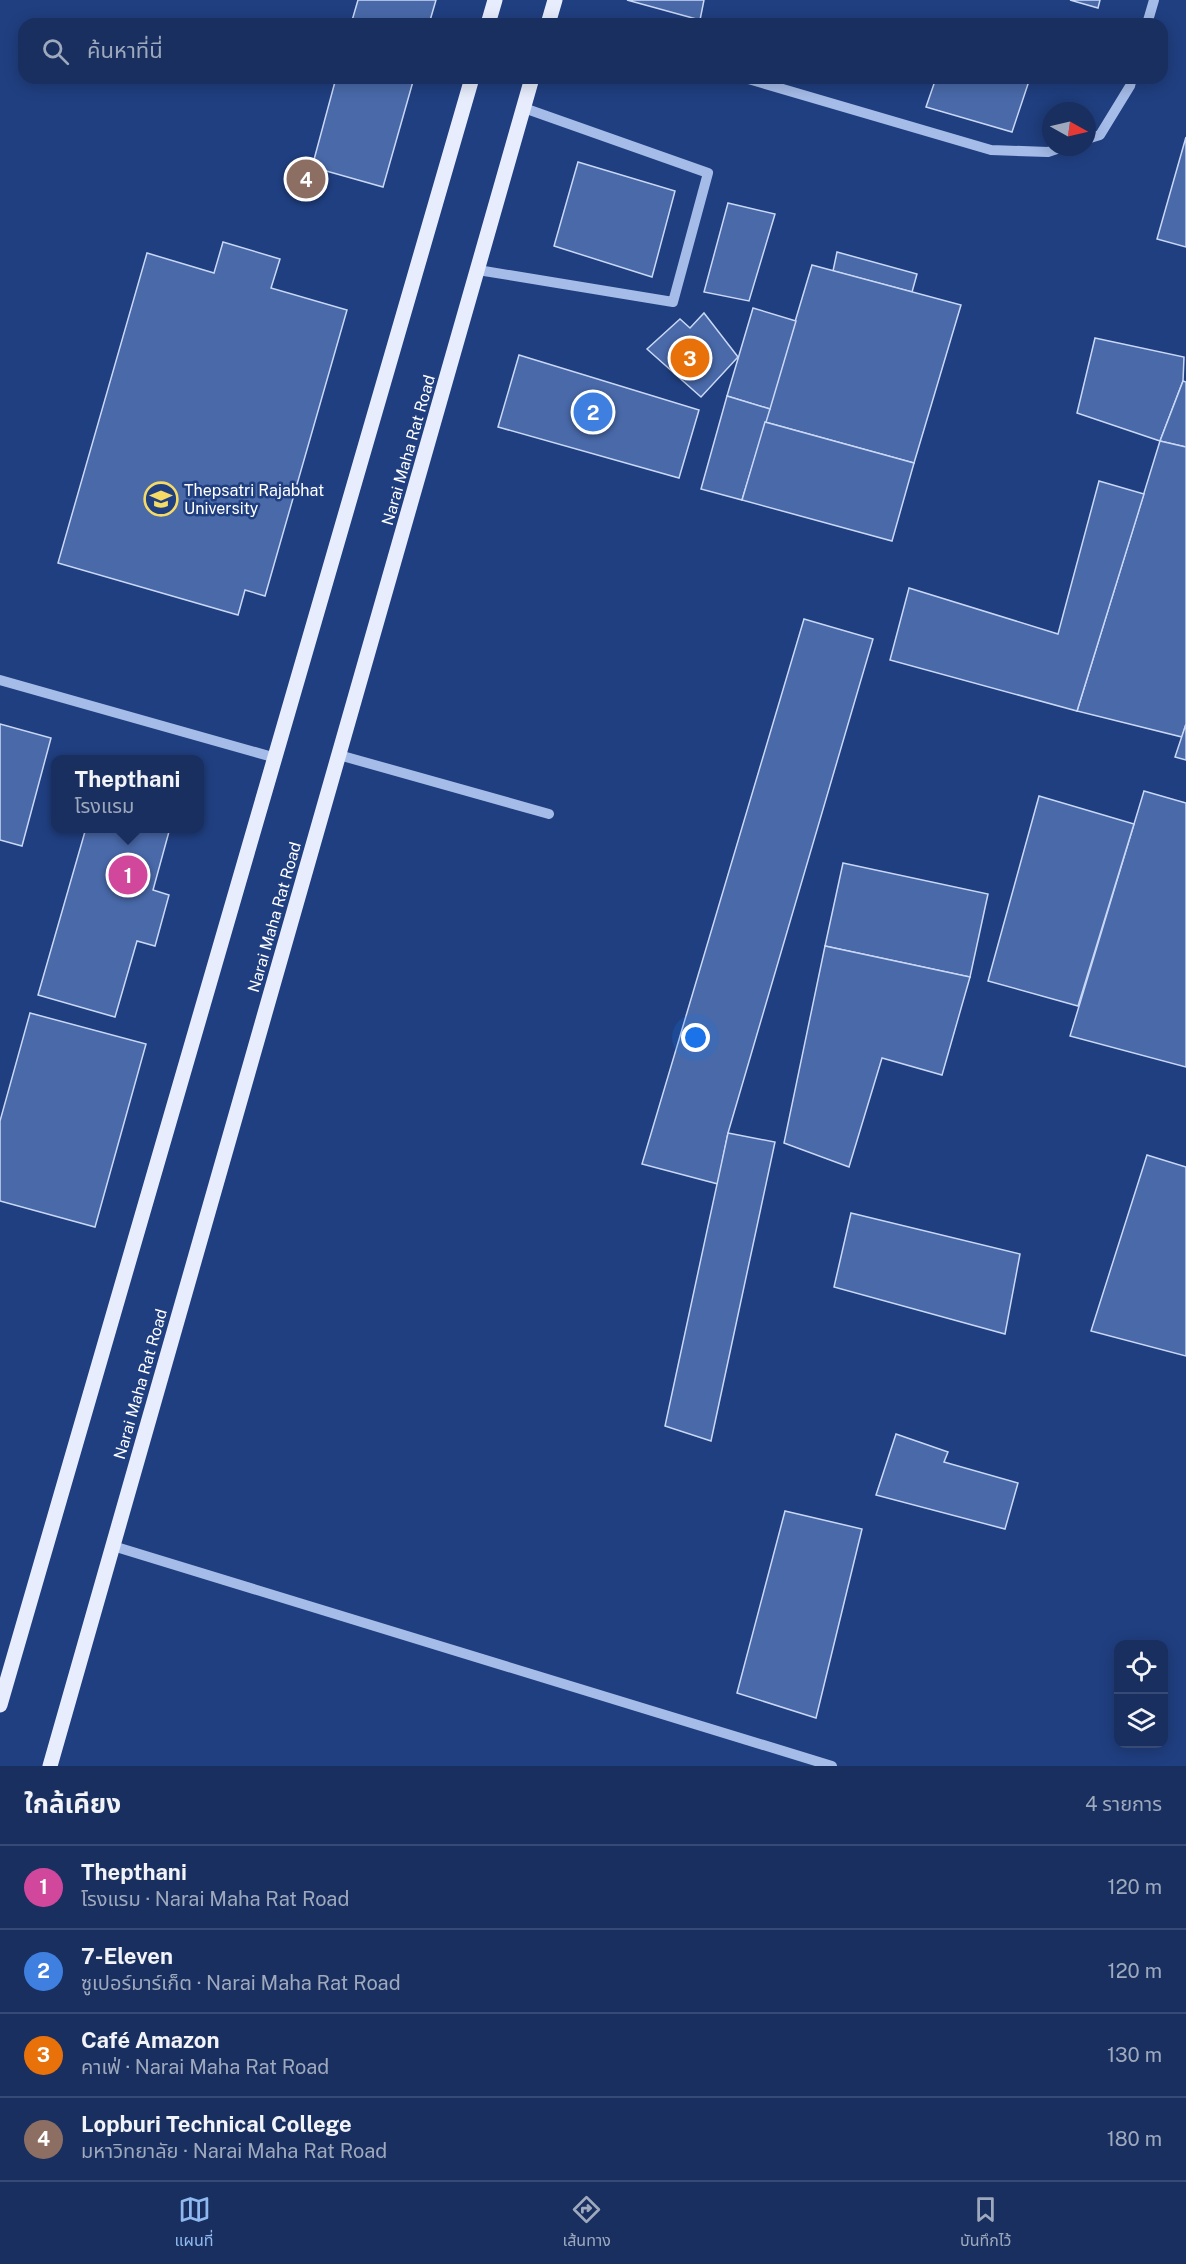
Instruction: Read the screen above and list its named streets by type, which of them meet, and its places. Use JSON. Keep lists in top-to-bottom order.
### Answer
{
  "streets": {
    "main road": ["Narai Maha Rat Road"]
  },
  "places": {
    "school or university": ["Thepsatri Rajabhat University"]
  },
  "north": "right",
  "page": {
    "search": "ค้นหาที่นี่",
    "pins": [
      "4",
      "3",
      "2",
      "1"
    ],
    "popup": ["Thepthani", "โรงแรม"],
    "heading": ["ใกล้เคียง", "4 รายการ"],
    "list": [
      {
        "mark": "1",
        "name": "Thepthani",
        "note": "โรงแรม · Narai Maha Rat Road",
        "value": "120 m"
      },
      {
        "mark": "2",
        "name": "7-Eleven",
        "note": "ซูเปอร์มาร์เก็ต · Narai Maha Rat Road",
        "value": "120 m"
      },
      {
        "mark": "3",
        "name": "Café Amazon",
        "note": "คาเฟ่ · Narai Maha Rat Road",
        "value": "130 m"
      },
      {
        "mark": "4",
        "name": "Lopburi Technical College",
        "note": "มหาวิทยาลัย · Narai Maha Rat Road",
        "value": "180 m"
      }
    ],
    "nav": ["แผนที่", "เส้นทาง", "บันทึกไว้"]
  }
}
